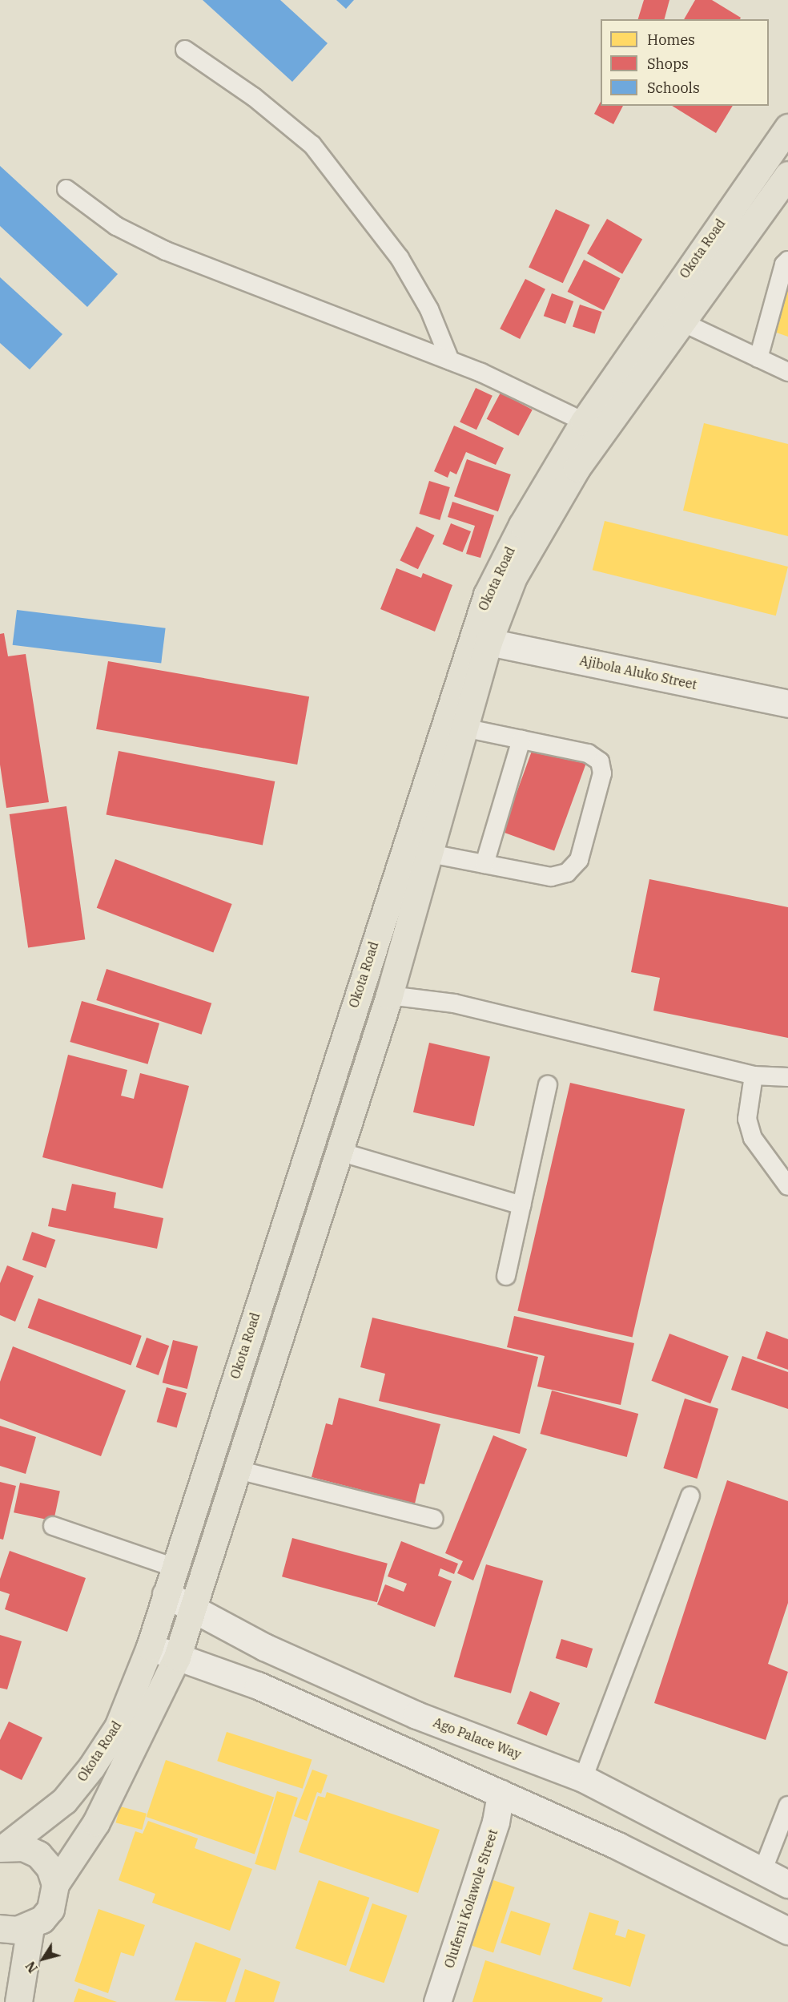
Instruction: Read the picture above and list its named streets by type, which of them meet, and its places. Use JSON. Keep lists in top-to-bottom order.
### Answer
{
  "streets": {
    "main road": [
      "Okota Road",
      "Ajibola Aluko Street",
      "Ago Palace Way",
      "Olufemi Kolawole Street"
    ]
  },
  "crossings": [
    ["Okota Road", "Ajibola Aluko Street"],
    ["Okota Road", "Ago Palace Way"]
  ],
  "legend": ["Homes", "Shops", "Schools"],
  "north": "bottom left"
}
